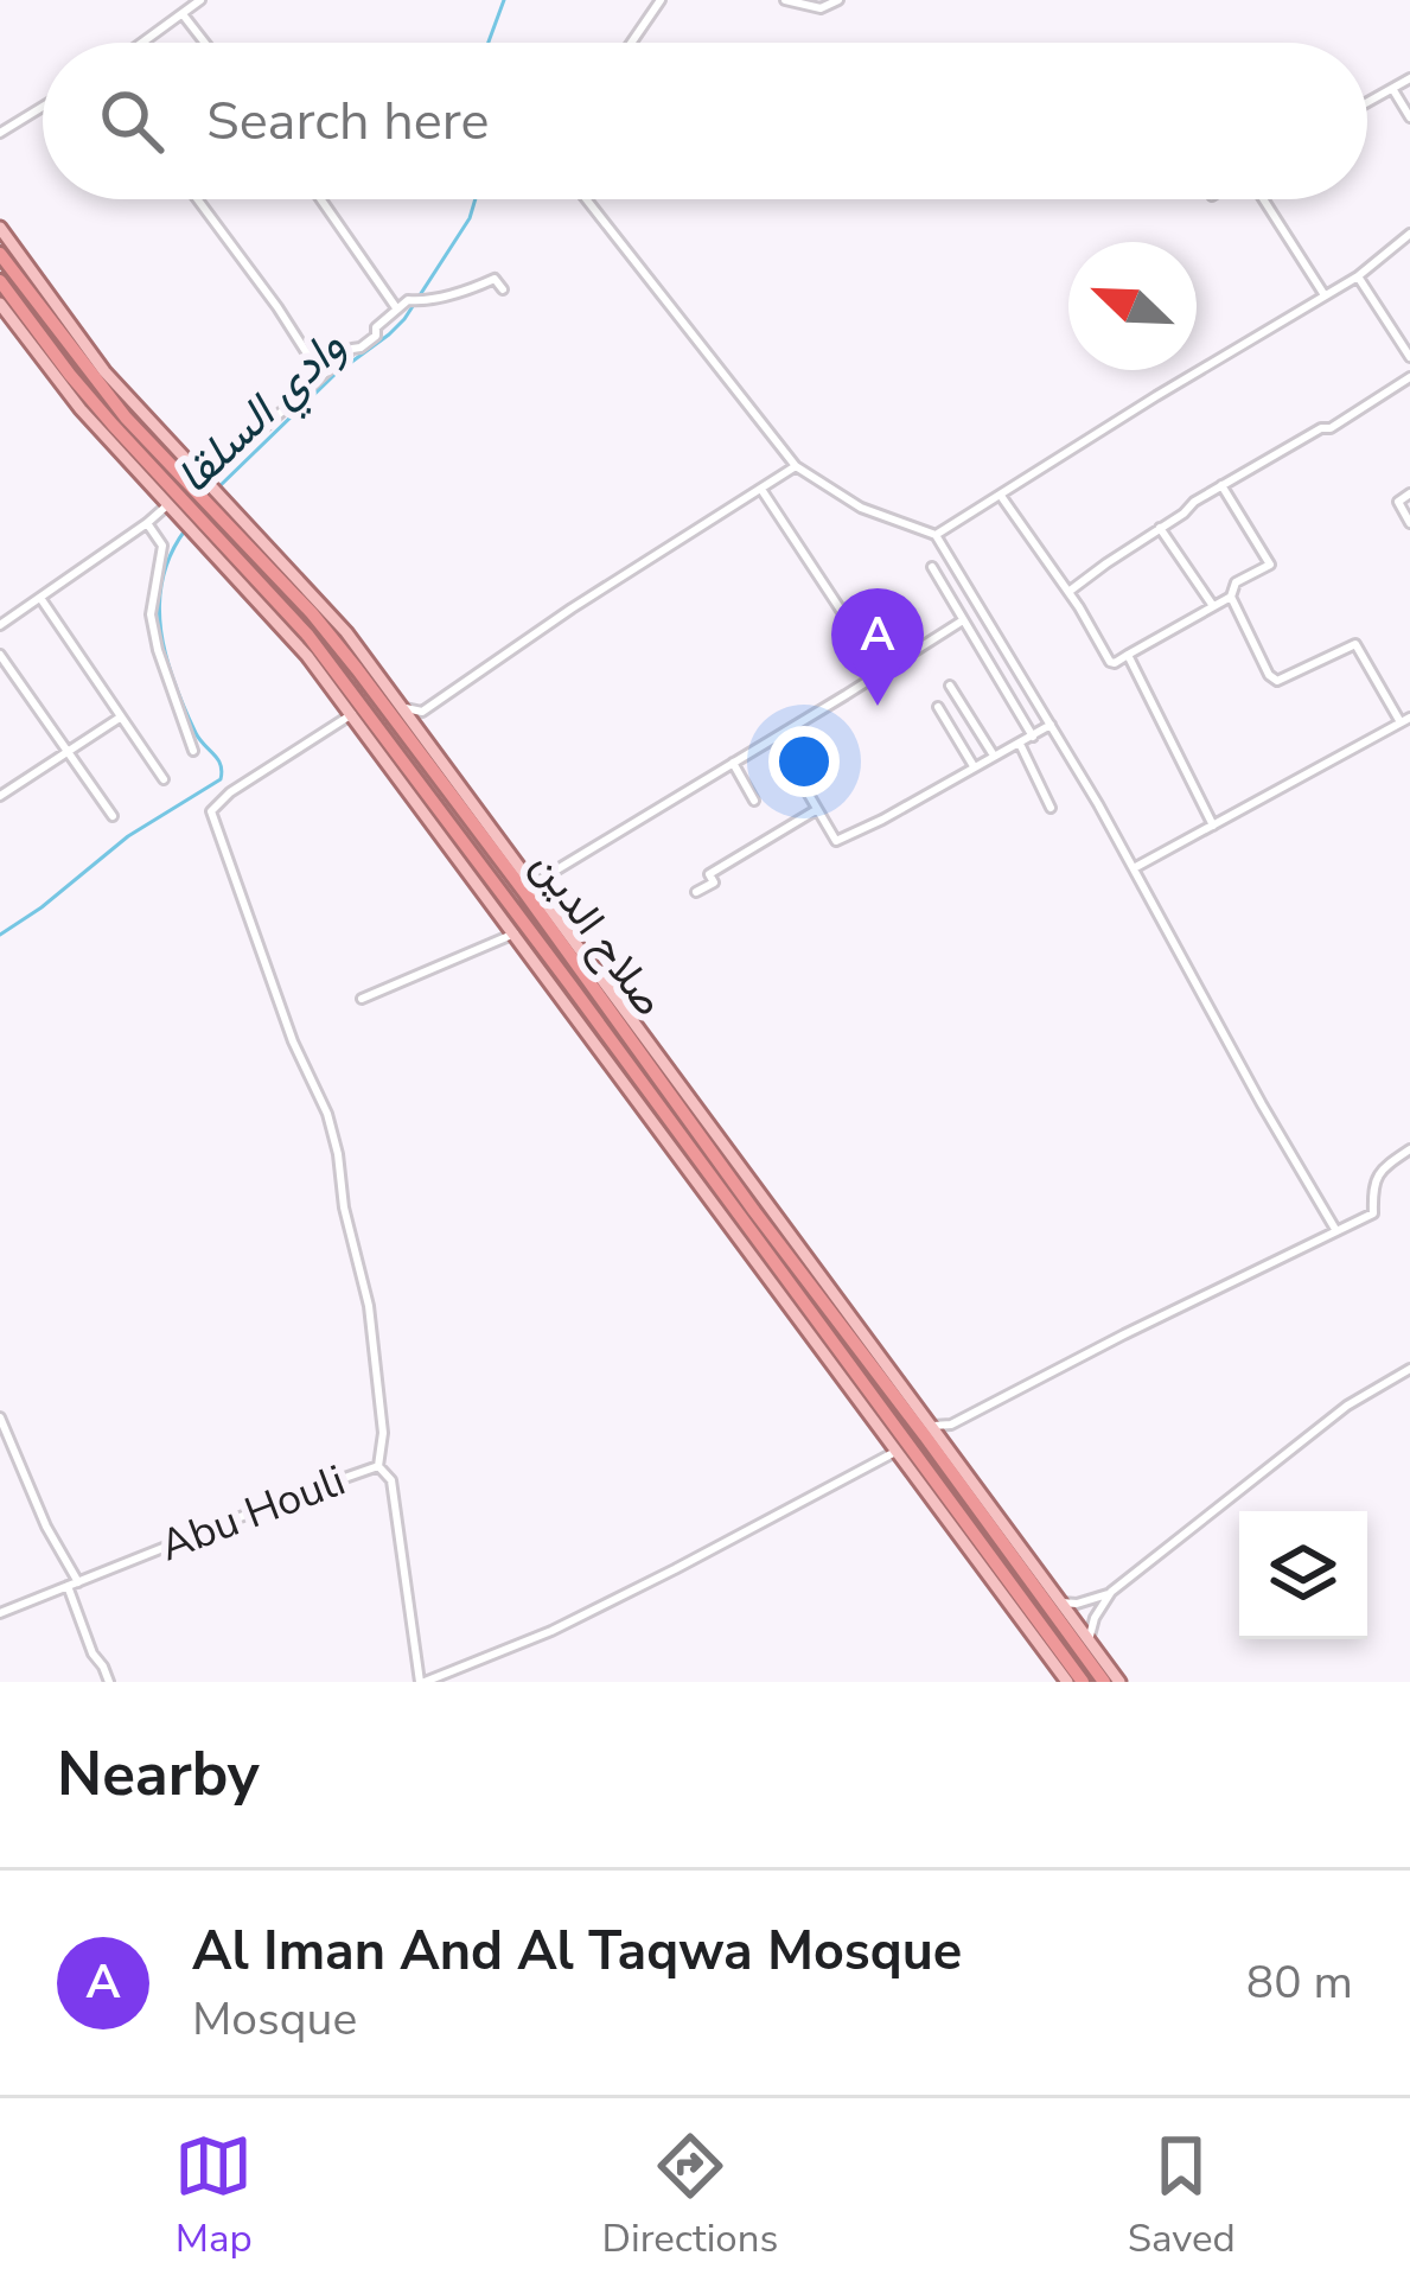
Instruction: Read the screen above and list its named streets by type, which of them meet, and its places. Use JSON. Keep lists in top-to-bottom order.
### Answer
{
  "streets": {
    "highway": ["صلاح الدين"],
    "street": ["Abu Houli"]
  },
  "water": ["وادي السلقا"],
  "north": "top left",
  "page": {
    "search": "Search here",
    "pins": "A",
    "heading": "Nearby",
    "list": [
      {
        "mark": "A",
        "name": "Al Iman And Al Taqwa Mosque",
        "note": "Mosque",
        "value": "80 m"
      }
    ],
    "nav": ["Map", "Directions", "Saved"]
  }
}
